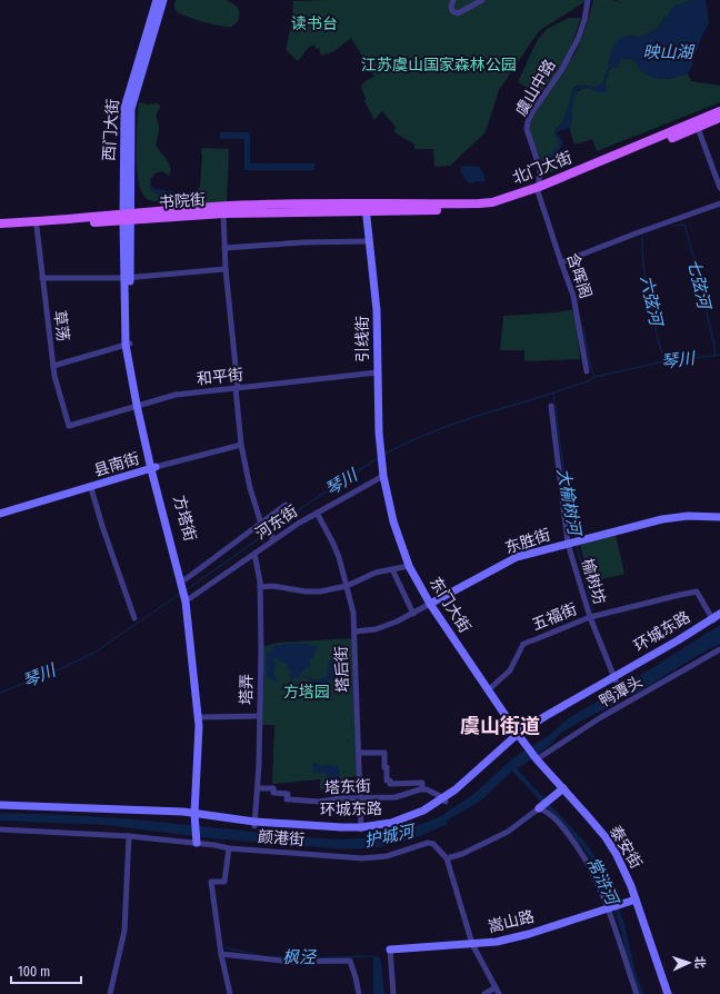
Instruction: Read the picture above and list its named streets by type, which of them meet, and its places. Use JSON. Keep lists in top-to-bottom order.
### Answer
{
  "streets": {
    "main road": ["北门大街", "书院街"],
    "street": [
      "虞山中路",
      "西门大街",
      "含晖阁",
      "草荡",
      "引线街",
      "和平街",
      "县南街",
      "方塔街",
      "河东街",
      "东胜街",
      "榆树坊",
      "东门大街",
      "五福街",
      "环城东路",
      "塔后街",
      "塔弄",
      "鸭潭头",
      "塔东街",
      "颜港街",
      "泰安街",
      "嵩山路"
    ]
  },
  "crossings": [
    ["虞山中路", "北门大街"],
    ["虞山中路", "含晖阁"],
    ["西门大街", "书院街"],
    ["西门大街", "方塔街"],
    ["北门大街", "书院街"],
    ["北门大街", "含晖阁"],
    ["北门大街", "引线街"],
    ["书院街", "草荡"],
    ["书院街", "引线街"],
    ["书院街", "方塔街"],
    ["草荡", "和平街"],
    ["引线街", "和平街"],
    ["引线街", "河东街"],
    ["引线街", "东门大街"],
    ["和平街", "方塔街"],
    ["县南街", "方塔街"],
    ["方塔街", "河东街"],
    ["方塔街", "环城东路"],
    ["河东街", "东门大街"],
    ["河东街", "塔后街"],
    ["河东街", "塔弄"],
    ["东胜街", "榆树坊"],
    ["东胜街", "东门大街"],
    ["榆树坊", "五福街"],
    ["榆树坊", "环城东路"],
    ["东门大街", "五福街"],
    ["东门大街", "环城东路"],
    ["东门大街", "泰安街"],
    ["五福街", "环城东路"],
    ["环城东路", "塔后街"],
    ["环城东路", "塔弄"],
    ["环城东路", "泰安街"],
    ["塔后街", "塔东街"],
    ["塔弄", "塔东街"],
    ["鸭潭头", "泰安街"],
    ["泰安街", "嵩山路"]
  ],
  "districts": ["虞山街道"],
  "water": [
    "映山湖",
    "七弦河",
    "六弦河",
    "琴川",
    "大榆树河",
    "护城河",
    "常浒河",
    "枫泾"
  ],
  "parks": ["读书台", "江苏虞山国家森林公园", "方塔园"],
  "scale_bar": "100 m",
  "north": "right"
}
